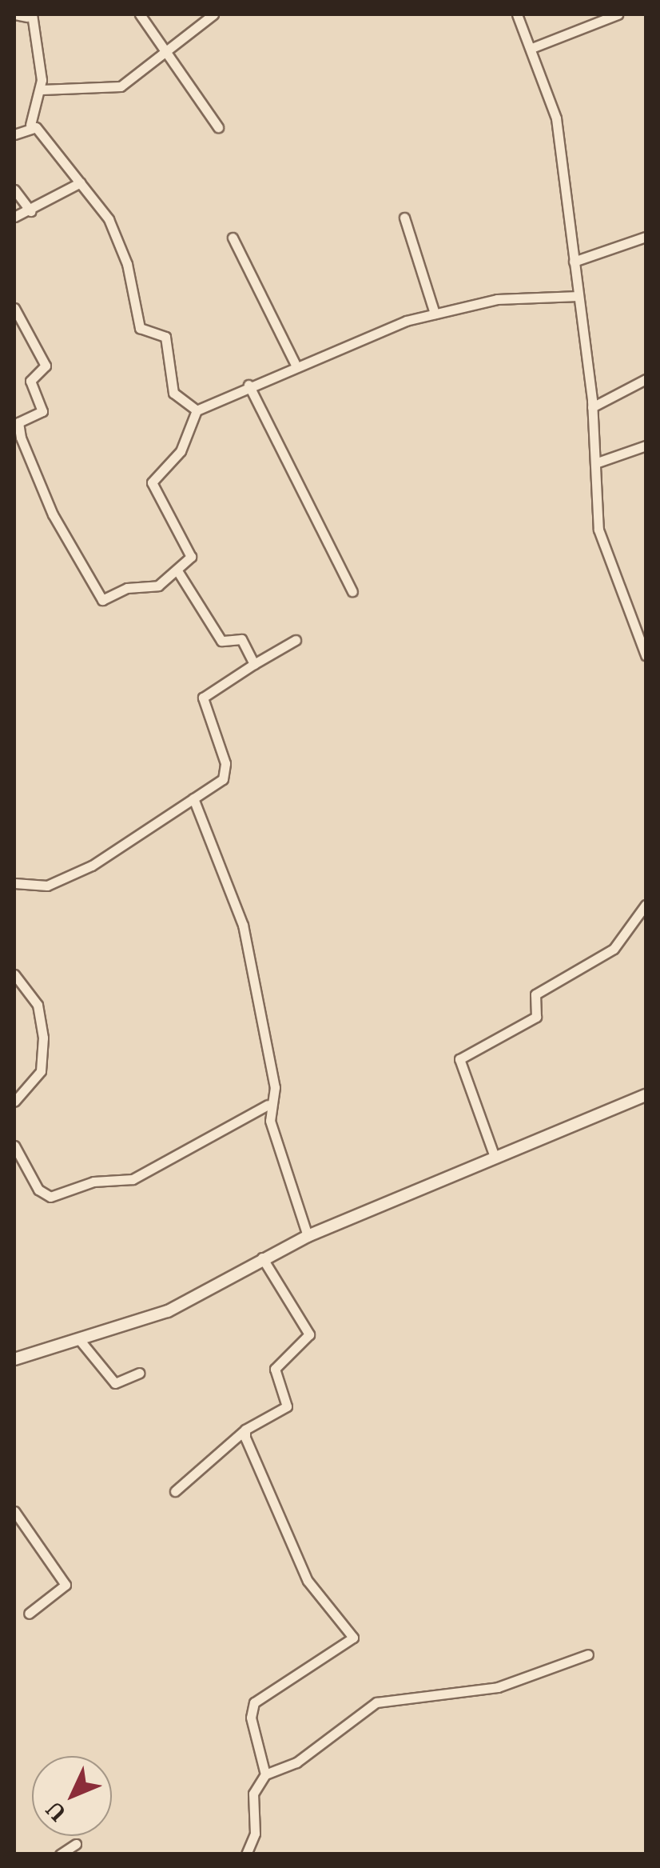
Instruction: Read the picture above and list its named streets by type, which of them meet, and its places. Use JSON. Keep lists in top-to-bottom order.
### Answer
{
  "north": "bottom left"
}
